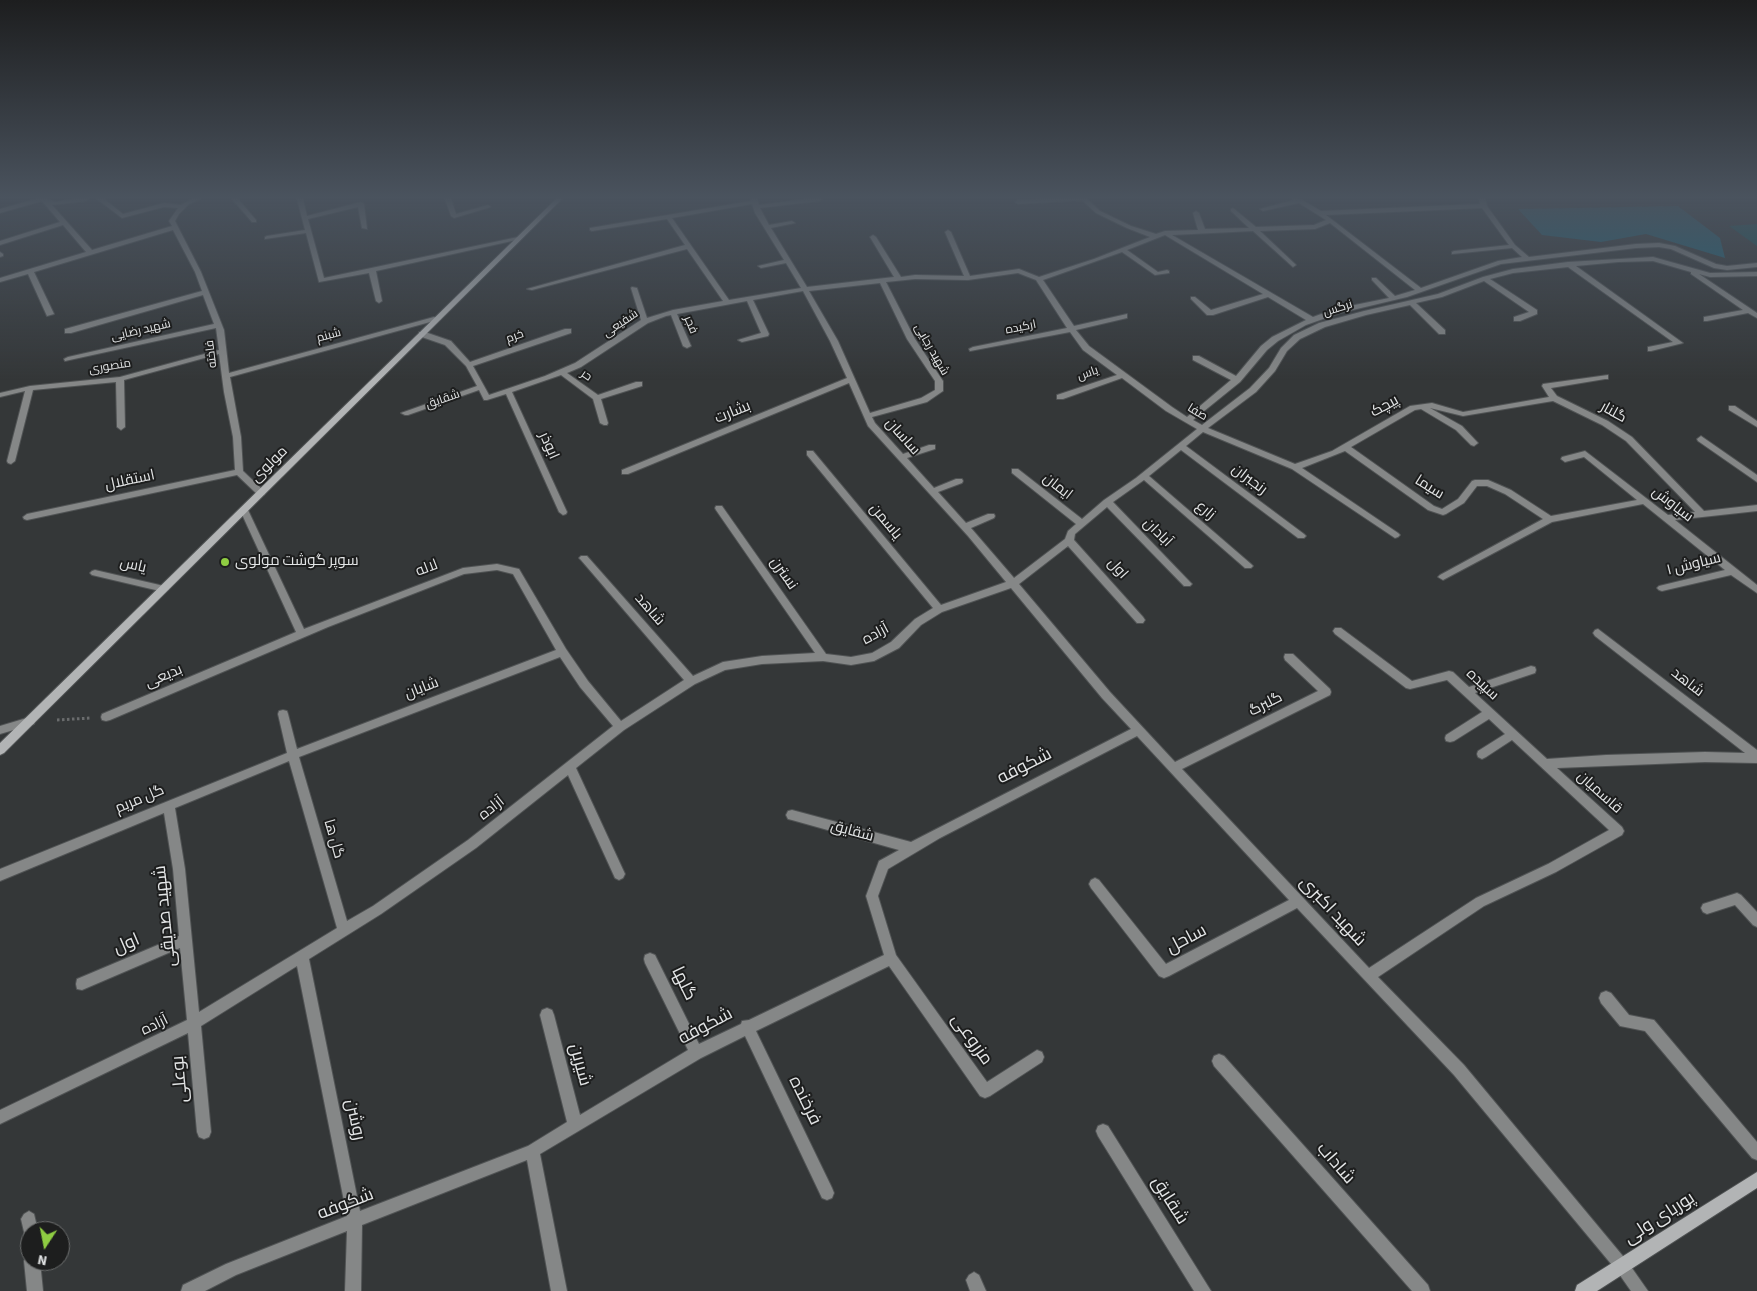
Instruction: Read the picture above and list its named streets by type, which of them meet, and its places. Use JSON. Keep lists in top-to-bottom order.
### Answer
{
  "streets": {
    "main road": ["مولوی", "پوریای ولی"],
    "street": [
      "نرگس",
      "شفیعی",
      "فجر",
      "ارکیده",
      "شهید رضایی",
      "شبنم",
      "خرم",
      "شهید رجایی",
      "فاخته",
      "منصوری",
      "یاس",
      "حر",
      "شقایق",
      "پیچک",
      "بشارت",
      "صفا",
      "گلنار",
      "ساسان",
      "ابوذر",
      "رنجبران",
      "استقلال",
      "ایمان",
      "سیما",
      "سیاوش",
      "زارع",
      "یاسمن",
      "آبادان",
      "سیاوش ۱",
      "لاله",
      "اول",
      "نسترن",
      "شاهد",
      "آزاده",
      "بدیعی",
      "سپیده",
      "شایان",
      "گلبرگ",
      "شکوفه",
      "قاسمیان",
      "گل مریم",
      "گل ها",
      "شهید اکبری",
      "شهید صدیقی",
      "ساحل",
      "گلها",
      "مزروعی",
      "شیرین",
      "بوعلی",
      "فرخنده",
      "روشن",
      "شاداب"
    ]
  },
  "crossings": [
    ["نرگس", "صفا"],
    ["نرگس", "ساسان"],
    ["نرگس", "رنجبران"],
    ["نرگس", "ایمان"],
    ["نرگس", "زارع"],
    ["نرگس", "آبادان"],
    ["نرگس", "اول"],
    ["نرگس", "آزاده"],
    ["نرگس", "شهید اکبری"],
    ["شفیعی", "فجر"],
    ["شفیعی", "شهید رجایی"],
    ["شفیعی", "حر"],
    ["شفیعی", "شقایق"],
    ["شفیعی", "صفا"],
    ["شفیعی", "ساسان"],
    ["شفیعی", "ابوذر"],
    ["ارکیده", "صفا"],
    ["شهید رضایی", "فاخته"],
    ["شبنم", "فاخته"],
    ["شبنم", "مولوی"],
    ["خرم", "شقایق"],
    ["شهید رجایی", "ساسان"],
    ["فاخته", "منصوری"],
    ["فاخته", "استقلال"],
    ["یاس", "صفا"],
    ["یاس", "مولوی"],
    ["شقایق", "مولوی"],
    ["شقایق", "شکوفه"],
    ["پیچک", "صفا"],
    ["پیچک", "گلنار"],
    ["پیچک", "سیما"],
    ["بشارت", "ساسان"],
    ["ساسان", "آزاده"],
    ["ساسان", "شهید اکبری"],
    ["سیاوش", "سیاوش ۱"],
    ["یاسمن", "آزاده"],
    ["لاله", "آزاده"],
    ["لاله", "بدیعی"],
    ["لاله", "شایان"],
    ["اول", "شهید صدیقی"],
    ["نسترن", "آزاده"],
    ["شاهد", "آزاده"],
    ["شاهد", "قاسمیان"],
    ["آزاده", "گل ها"],
    ["آزاده", "شهید اکبری"],
    ["آزاده", "شهید صدیقی"],
    ["آزاده", "بوعلی"],
    ["آزاده", "روشن"],
    ["سپیده", "قاسمیان"],
    ["شایان", "گل مریم"],
    ["شایان", "گل ها"],
    ["گلبرگ", "شهید اکبری"],
    ["شکوفه", "شهید اکبری"],
    ["شکوفه", "گلها"],
    ["شکوفه", "مزروعی"],
    ["شکوفه", "شیرین"],
    ["شکوفه", "فرخنده"],
    ["شکوفه", "روشن"],
    ["قاسمیان", "شهید اکبری"],
    ["گل مریم", "گل ها"],
    ["گل مریم", "شهید صدیقی"],
    ["شهید اکبری", "ساحل"],
    ["شهید اکبری", "پوریای ولی"],
    ["شهید صدیقی", "بوعلی"]
  ],
  "places": ["سوپر گوشت مولوی"],
  "north": "bottom"
}
